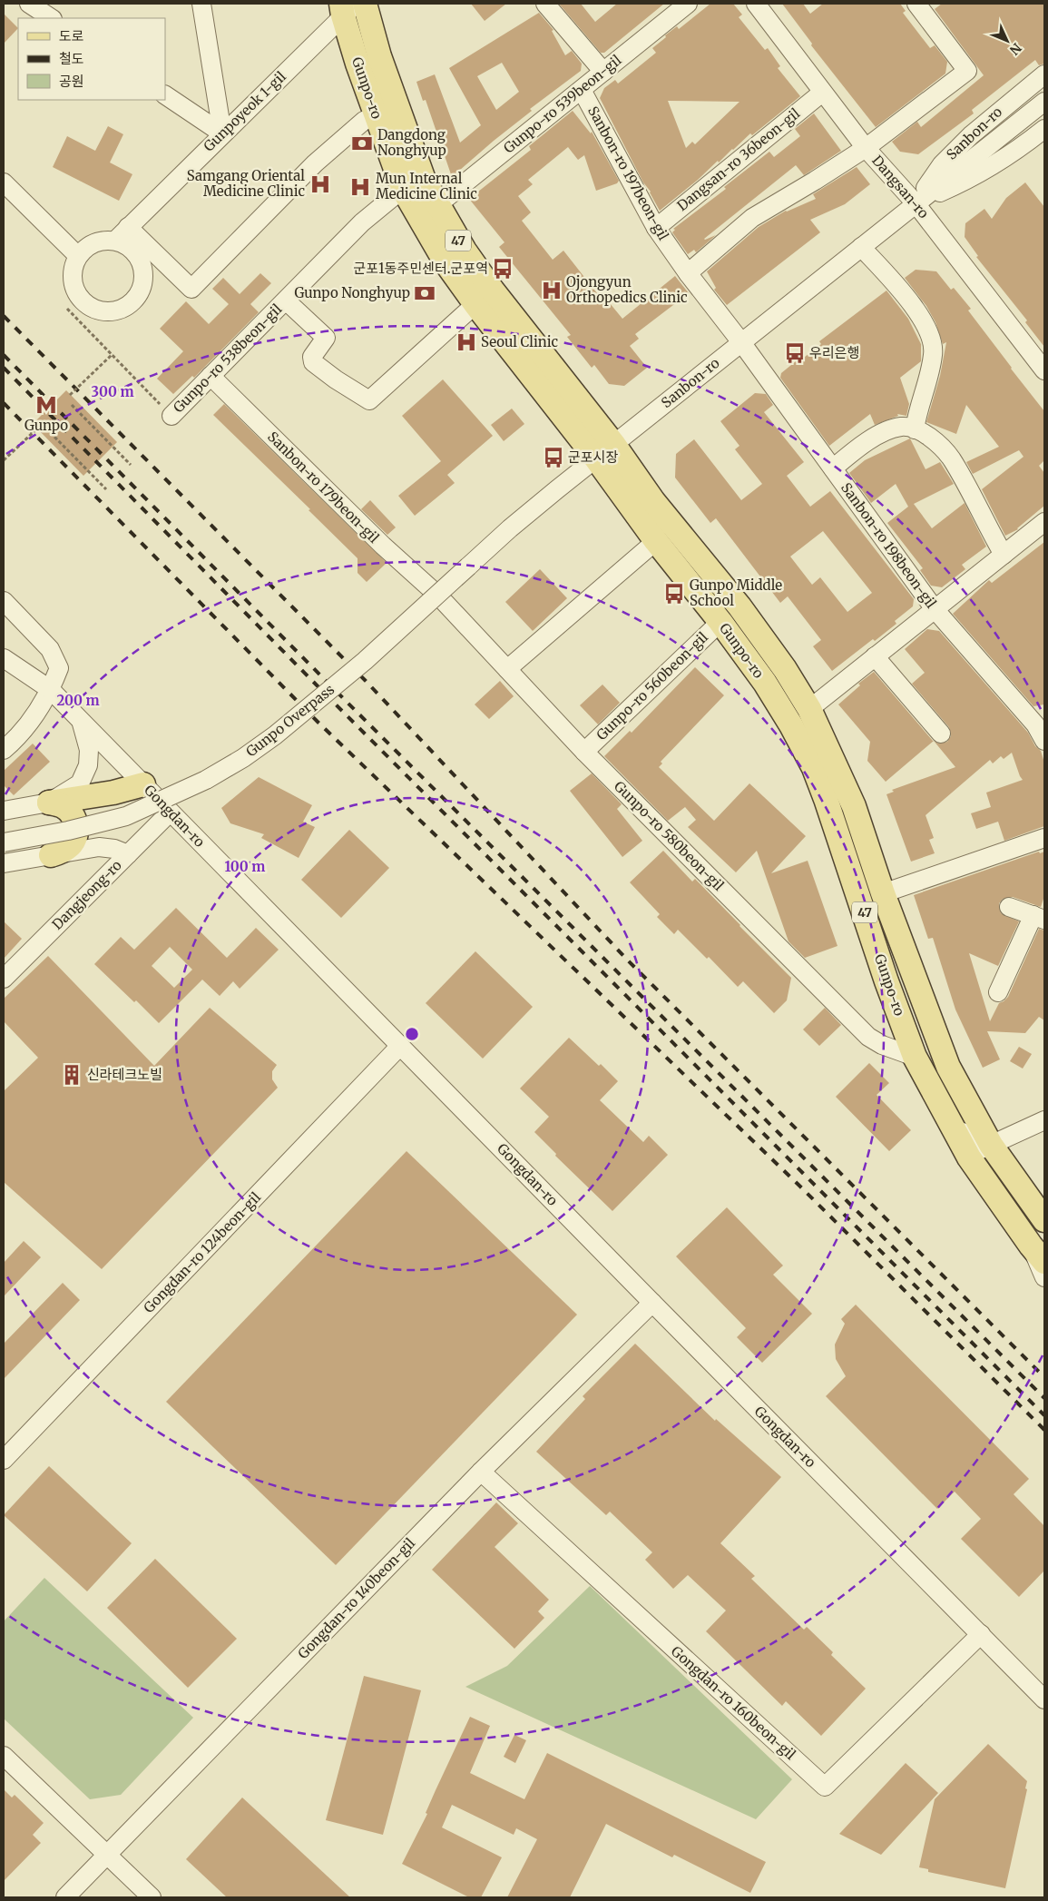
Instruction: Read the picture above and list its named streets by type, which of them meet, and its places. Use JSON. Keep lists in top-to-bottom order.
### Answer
{
  "streets": {
    "main road": ["Gunpo-ro", "47"],
    "street": [
      "Gunpo-ro 539beon-gil",
      "Gunpoyeok 1-gil",
      "Sanbon-ro",
      "Dangsan-ro 36beon-gil",
      "Sanbon-ro 197beon-gil",
      "Dangsan-ro",
      "Gunpo-ro 538beon-gil",
      "Sanbon-ro 179beon-gil",
      "Sanbon-ro 198beon-gil",
      "Gunpo-ro 560beon-gil",
      "Gunpo Overpass",
      "Gongdan-ro",
      "Gunpo-ro 580beon-gil",
      "Dangjeong-ro",
      "Gongdan-ro 124beon-gil",
      "Gongdan-ro 140beon-gil",
      "Gongdan-ro 160beon-gil"
    ]
  },
  "crossings": [
    ["Gunpo-ro", "Gunpo-ro 539beon-gil"],
    ["Gunpo-ro", "Gunpoyeok 1-gil"],
    ["Gunpo-ro", "Sanbon-ro"],
    ["Gunpo-ro", "Gunpo-ro 538beon-gil"],
    ["Gunpo-ro", "Gunpo-ro 560beon-gil"],
    ["Gunpo-ro", "Gunpo-ro 580beon-gil"],
    ["Gunpo-ro 539beon-gil", "Sanbon-ro 197beon-gil"],
    ["Sanbon-ro", "Sanbon-ro 197beon-gil"],
    ["Sanbon-ro", "Dangsan-ro"],
    ["Sanbon-ro", "Sanbon-ro 198beon-gil"],
    ["Sanbon-ro", "Gunpo Overpass"],
    ["Dangsan-ro 36beon-gil", "Sanbon-ro 197beon-gil"],
    ["Dangsan-ro 36beon-gil", "Dangsan-ro"],
    ["Sanbon-ro 197beon-gil", "Sanbon-ro 198beon-gil"],
    ["Gunpo-ro 538beon-gil", "Sanbon-ro 179beon-gil"],
    ["Sanbon-ro 179beon-gil", "Gunpo-ro 580beon-gil"],
    ["Gunpo-ro 560beon-gil", "Gunpo-ro 580beon-gil"],
    ["Gongdan-ro", "Dangjeong-ro"],
    ["Gongdan-ro", "Gongdan-ro 124beon-gil"],
    ["Gongdan-ro", "Gongdan-ro 140beon-gil"],
    ["Gongdan-ro", "Gongdan-ro 160beon-gil"],
    ["Gongdan-ro 140beon-gil", "Gongdan-ro 160beon-gil"]
  ],
  "places": {
    "bank": ["Dangdong Nonghyup", "Gunpo Nonghyup"],
    "hospital": [
      "Samgang Oriental Medicine Clinic",
      "Mun Internal Medicine Clinic",
      "Ojongyun Orthopedics Clinic",
      "Seoul Clinic"
    ],
    "bus stop": [
      "군포1동주민센터.군포역",
      "우리은행",
      "군포시장",
      "Gunpo Middle School"
    ],
    "metro station": ["Gunpo"],
    "building": ["신라테크노빌"]
  },
  "legend": ["도로", "철도", "공원"],
  "north": "bottom right",
  "rings": ["300 m", "200 m", "100 m"]
}
